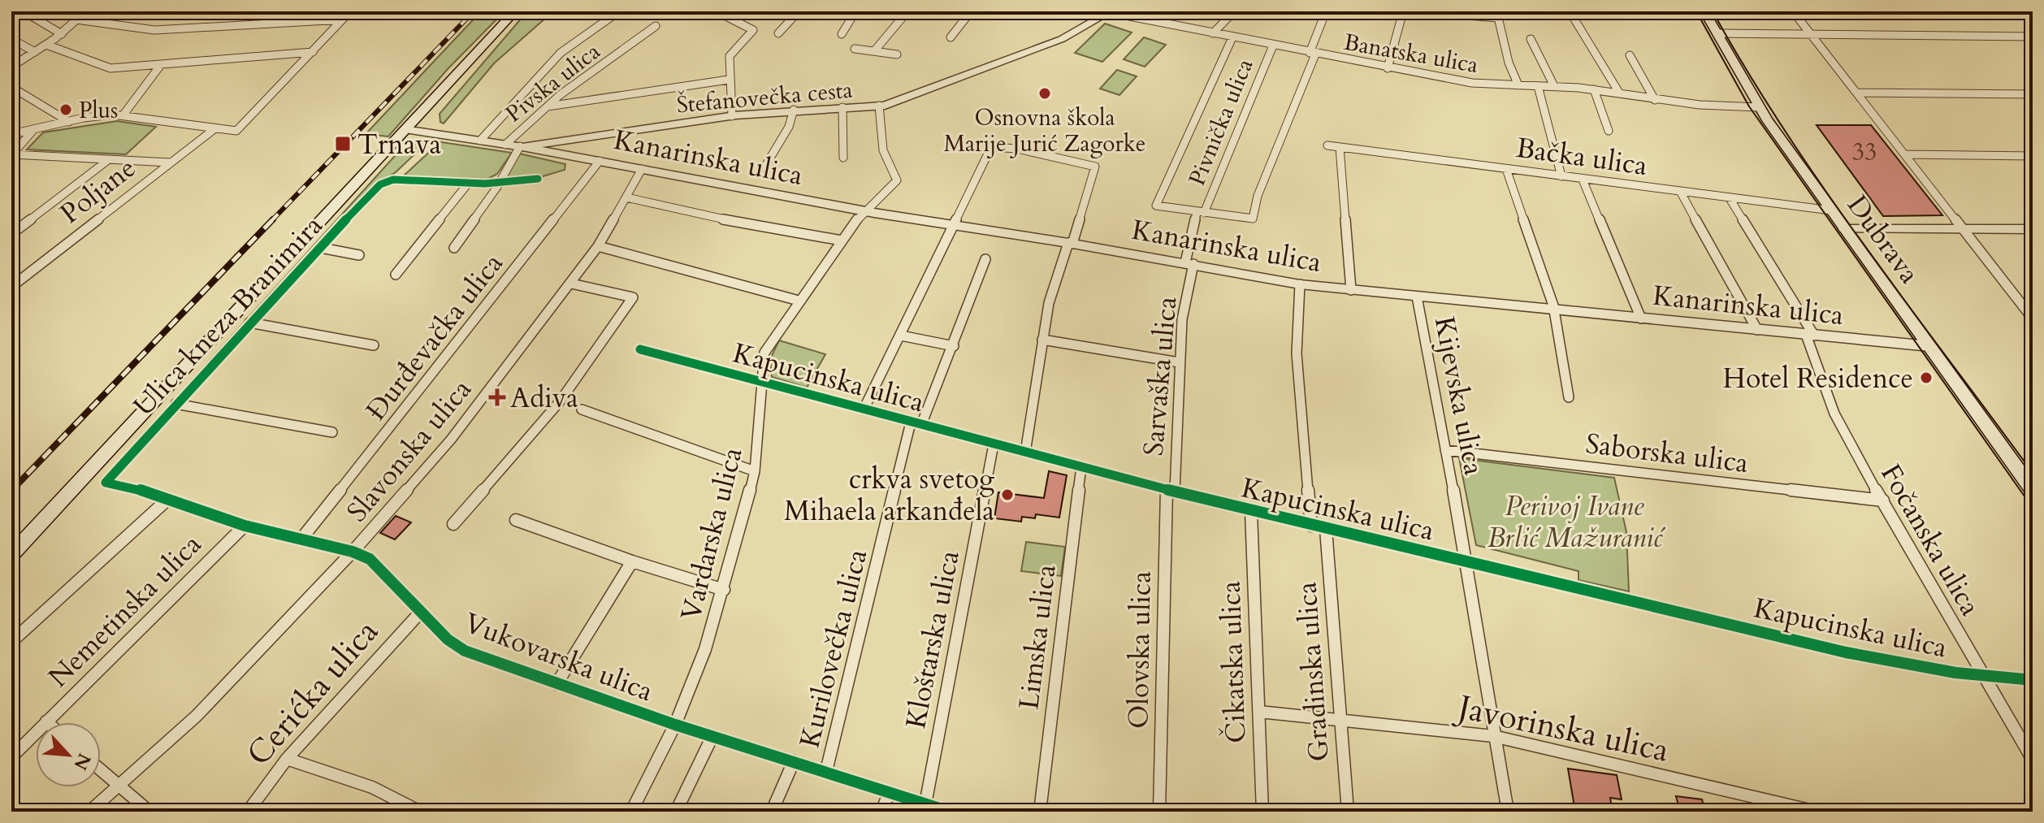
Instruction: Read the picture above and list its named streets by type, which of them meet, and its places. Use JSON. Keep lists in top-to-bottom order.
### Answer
{
  "streets": {
    "main road": ["Dubrava", "Ulica kneza Branimira"],
    "street": [
      "Banatska ulica",
      "Pivska ulica",
      "Štefanovečka cesta",
      "Pivnička ulica",
      "Bačka ulica",
      "Kanarinska ulica",
      "Poljane",
      "Đurđevačka ulica",
      "Sarvaška ulica",
      "Kapucinska ulica",
      "Kijevska ulica",
      "Slavonska ulica",
      "Saborska ulica",
      "Vardarska ulica",
      "Fočanska ulica",
      "Nemetinska ulica",
      "Limska ulica",
      "Kloštarska ulica",
      "Kurilovečka ulica",
      "Olovska ulica",
      "Vukovarska ulica",
      "Čikatska ulica",
      "Gradinska ulica",
      "Cerićka ulica",
      "Javorinska ulica"
    ]
  },
  "crossings": [
    ["Banatska ulica", "Štefanovečka cesta"],
    ["Banatska ulica", "Pivnička ulica"],
    ["Banatska ulica", "Dubrava"],
    ["Pivska ulica", "Štefanovečka cesta"],
    ["Štefanovečka cesta", "Kanarinska ulica"],
    ["Štefanovečka cesta", "Ulica kneza Branimira"],
    ["Štefanovečka cesta", "Vardarska ulica"],
    ["Pivnička ulica", "Kanarinska ulica"],
    ["Pivnička ulica", "Sarvaška ulica"],
    ["Bačka ulica", "Dubrava"],
    ["Bačka ulica", "Fočanska ulica"],
    ["Kanarinska ulica", "Dubrava"],
    ["Kanarinska ulica", "Đurđevačka ulica"],
    ["Kanarinska ulica", "Sarvaška ulica"],
    ["Kanarinska ulica", "Kijevska ulica"],
    ["Kanarinska ulica", "Slavonska ulica"],
    ["Kanarinska ulica", "Vardarska ulica"],
    ["Kanarinska ulica", "Fočanska ulica"],
    ["Ulica kneza Branimira", "Vukovarska ulica"],
    ["Đurđevačka ulica", "Vukovarska ulica"],
    ["Sarvaška ulica", "Kapucinska ulica"],
    ["Sarvaška ulica", "Olovska ulica"],
    ["Kapucinska ulica", "Kijevska ulica"],
    ["Kapucinska ulica", "Vardarska ulica"],
    ["Kapucinska ulica", "Fočanska ulica"],
    ["Kapucinska ulica", "Limska ulica"],
    ["Kapucinska ulica", "Kloštarska ulica"],
    ["Kapucinska ulica", "Kurilovečka ulica"],
    ["Kapucinska ulica", "Olovska ulica"],
    ["Kapucinska ulica", "Čikatska ulica"],
    ["Kapucinska ulica", "Gradinska ulica"],
    ["Kijevska ulica", "Saborska ulica"],
    ["Kijevska ulica", "Javorinska ulica"],
    ["Slavonska ulica", "Vukovarska ulica"],
    ["Saborska ulica", "Fočanska ulica"],
    ["Vardarska ulica", "Vukovarska ulica"],
    ["Nemetinska ulica", "Vukovarska ulica"],
    ["Kloštarska ulica", "Vukovarska ulica"],
    ["Kurilovečka ulica", "Vukovarska ulica"],
    ["Vukovarska ulica", "Cerićka ulica"],
    ["Čikatska ulica", "Javorinska ulica"],
    ["Gradinska ulica", "Javorinska ulica"]
  ],
  "parks": ["Perivoj Ivane Brlić Mažuranić"],
  "places": {
    "other": [
      "Osnovna škola Marije Jurić Zagorke",
      "Plus",
      "Hotel Residence",
      "crkva svetog Mihaela arkanđela"
    ],
    "transit": ["Trnava"],
    "health": ["Adiva"]
  },
  "house_numbers": ["33"],
  "north": "bottom right"
}
